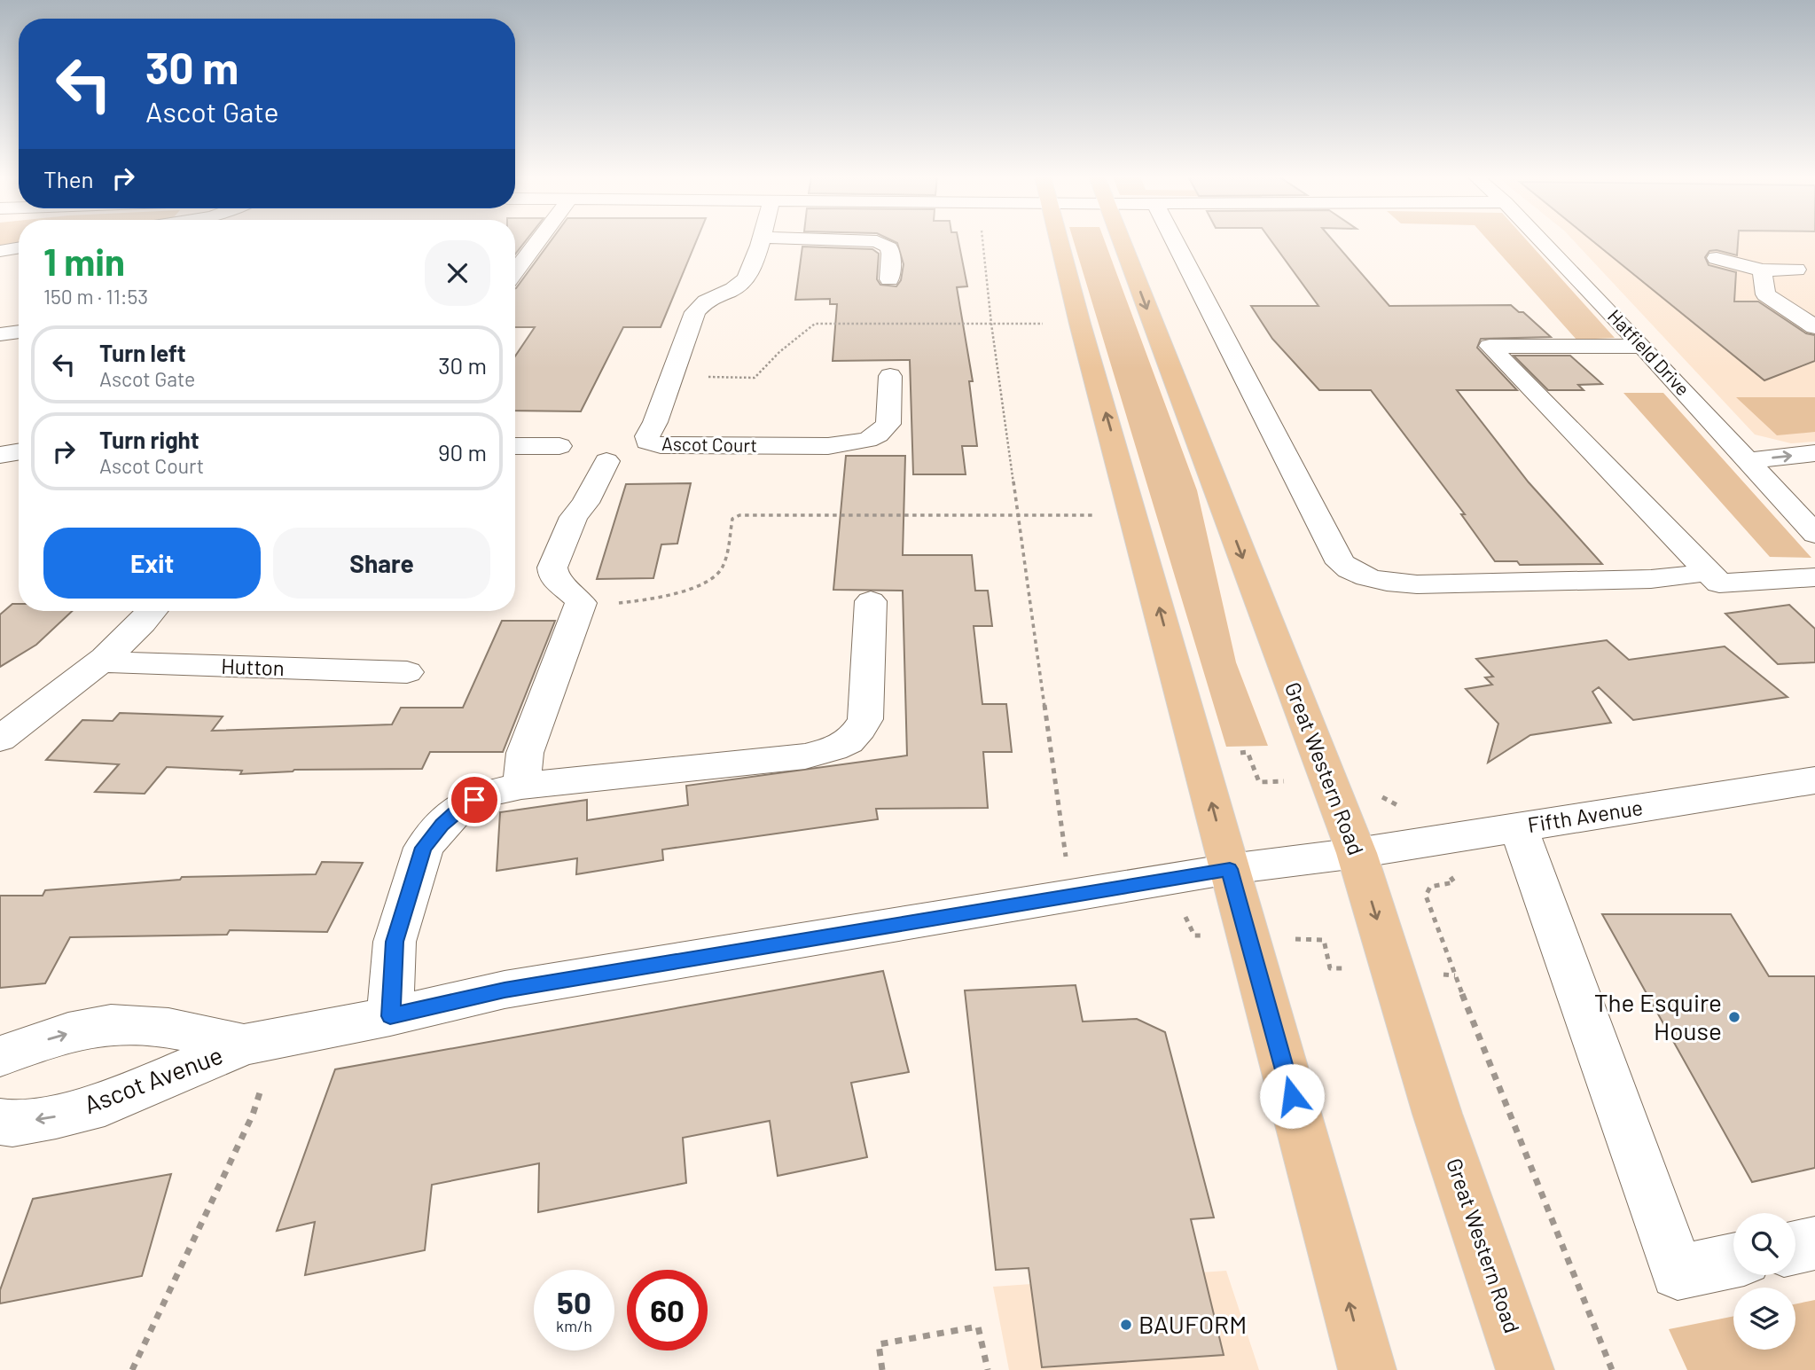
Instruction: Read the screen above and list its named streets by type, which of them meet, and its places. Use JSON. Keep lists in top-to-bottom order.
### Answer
{
  "streets": {
    "main road": ["Great Western Road"],
    "street": [
      "Hatfield Drive",
      "Ascot Court",
      "Hutton",
      "Fifth Avenue",
      "Ascot Avenue"
    ]
  },
  "crossings": [
    ["Great Western Road", "Fifth Avenue"],
    ["Fifth Avenue", "Ascot Avenue"]
  ],
  "places": ["The Esquire House", "BAUFORM"],
  "page": {
    "turn": ["30 m", "Ascot Gate"],
    "then": "Then",
    "heading": ["1 min", "150 m · 11:53"],
    "list": [
      {
        "name": "Turn left",
        "note": "Ascot Gate",
        "value": "30 m"
      },
      {
        "name": "Turn right",
        "note": "Ascot Court",
        "value": "90 m"
      }
    ],
    "buttons": ["Exit", "Share"],
    "speed": "50 km/h",
    "limit": "60"
  }
}
